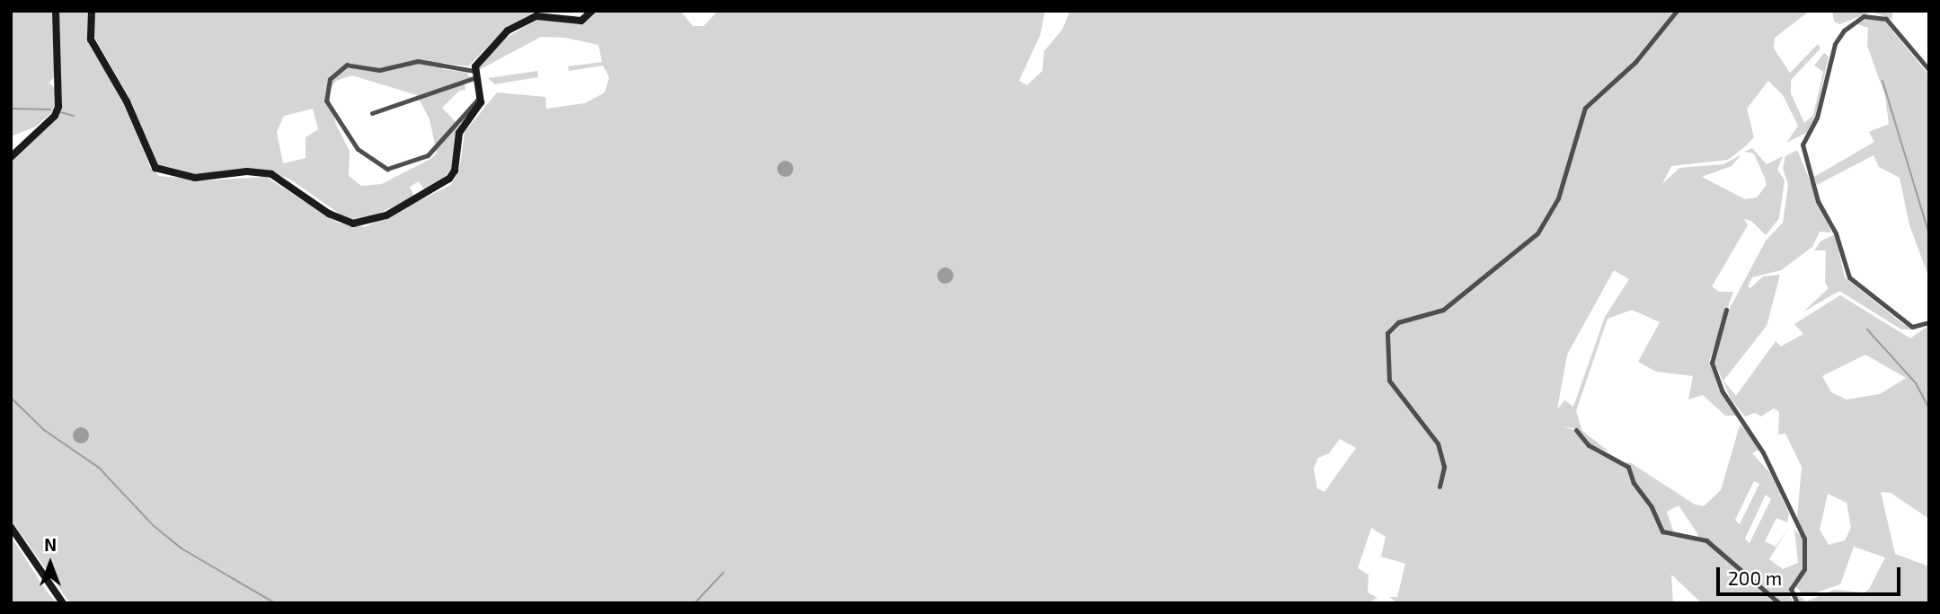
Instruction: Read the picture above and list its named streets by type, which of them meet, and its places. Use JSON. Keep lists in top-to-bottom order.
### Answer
{
  "scale_bar": "200 m",
  "north": "top"
}
